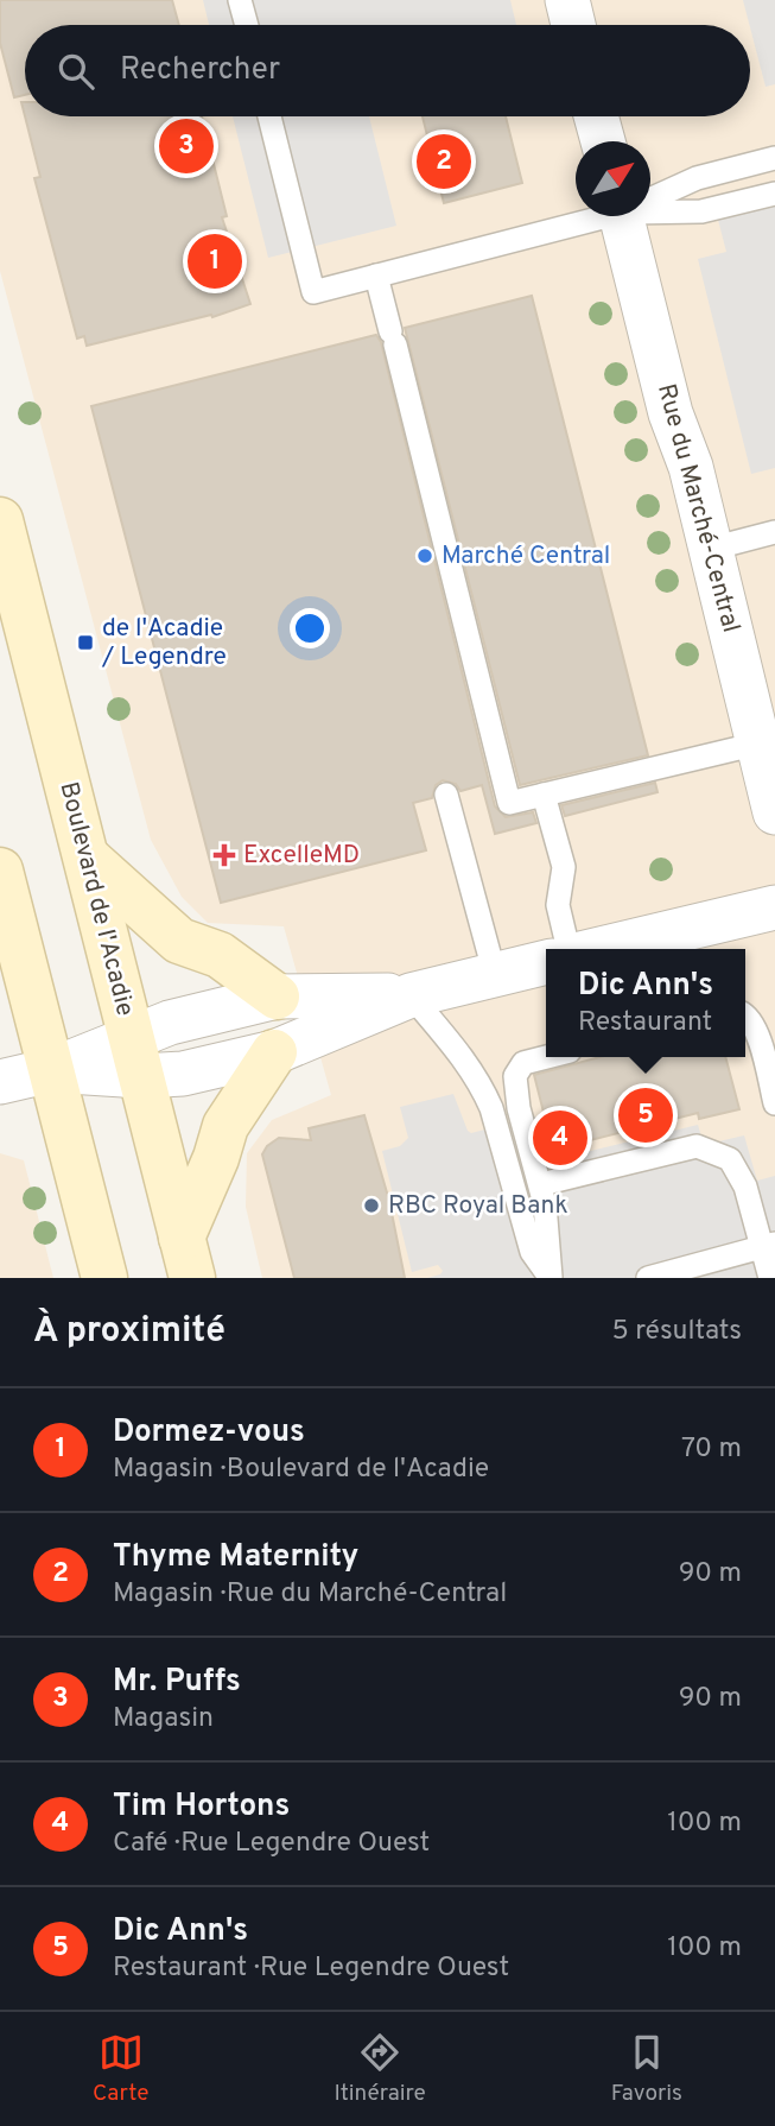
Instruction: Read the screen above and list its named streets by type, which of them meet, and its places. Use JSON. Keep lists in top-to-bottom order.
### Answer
{
  "streets": {
    "main road": ["Boulevard de l'Acadie"],
    "street": ["Rue du Marché-Central"]
  },
  "places": {
    "other": ["Marché Central", "RBC Royal Bank"],
    "transit": ["de l'Acadie / Legendre"],
    "health": ["ExcelleMD"]
  },
  "north": "top right",
  "page": {
    "search": "Rechercher",
    "pins": [
      "3",
      "2",
      "1",
      "5",
      "4"
    ],
    "popup": ["Dic Ann's", "Restaurant"],
    "heading": ["À proximité", "5 résultats"],
    "list": [
      {
        "mark": "1",
        "name": "Dormez-vous",
        "note": "Magasin · Boulevard de l'Acadie",
        "value": "70 m"
      },
      {
        "mark": "2",
        "name": "Thyme Maternity",
        "note": "Magasin · Rue du Marché-Central",
        "value": "90 m"
      },
      {
        "mark": "3",
        "name": "Mr. Puffs",
        "note": "Magasin",
        "value": "90 m"
      },
      {
        "mark": "4",
        "name": "Tim Hortons",
        "note": "Café · Rue Legendre Ouest",
        "value": "100 m"
      },
      {
        "mark": "5",
        "name": "Dic Ann's",
        "note": "Restaurant · Rue Legendre Ouest",
        "value": "100 m"
      }
    ],
    "nav": ["Carte", "Itinéraire", "Favoris"]
  }
}
